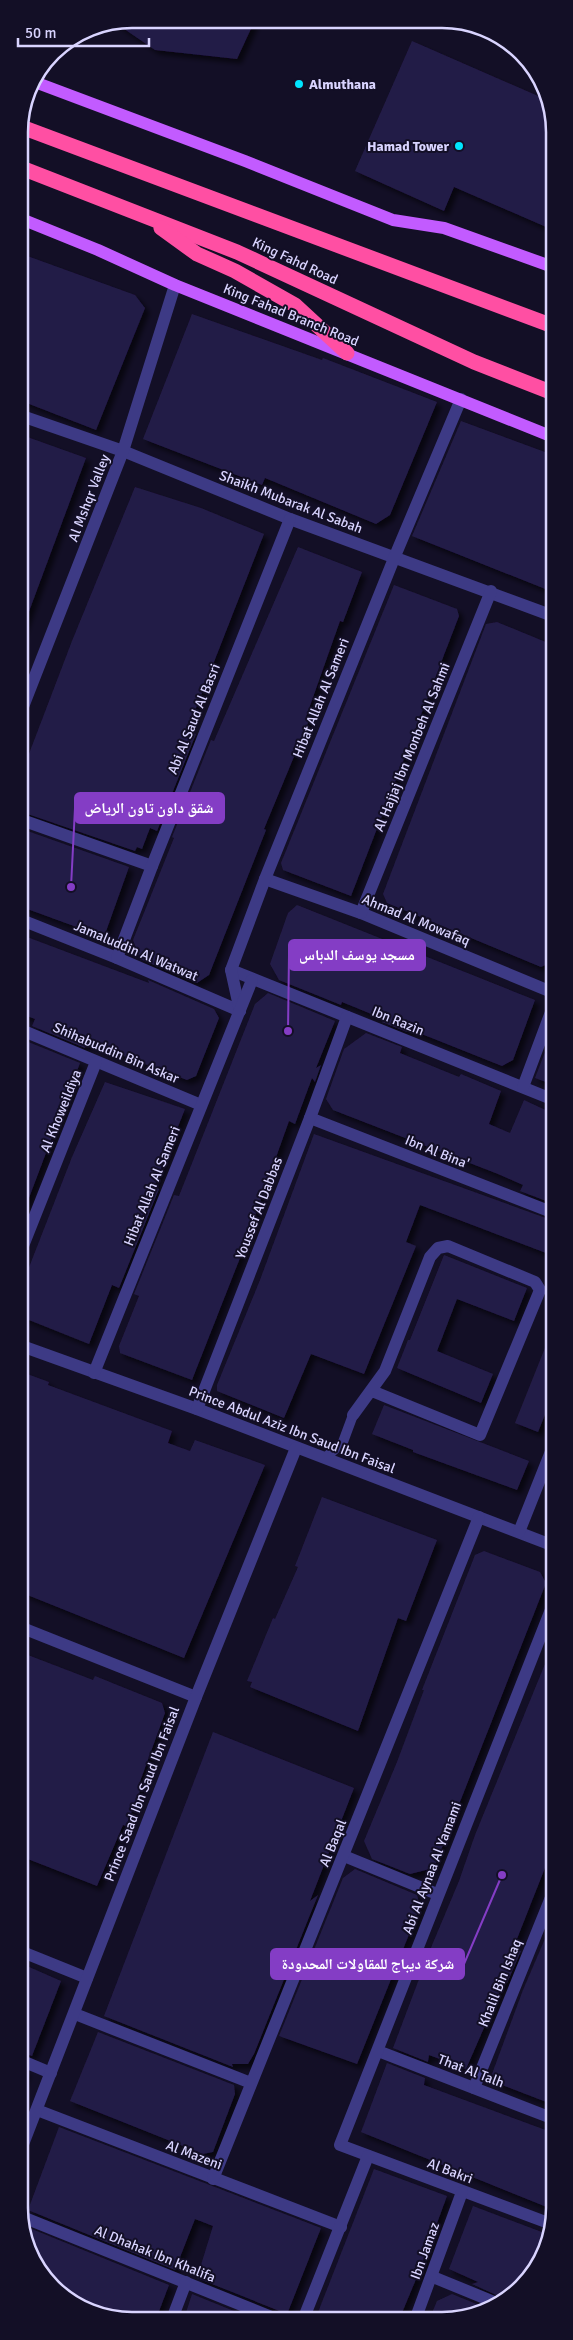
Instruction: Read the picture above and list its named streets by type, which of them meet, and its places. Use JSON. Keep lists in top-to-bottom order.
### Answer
{
  "streets": {
    "highway": ["King Fahd Road"],
    "main road": ["King Fahad Branch Road"],
    "street": [
      "Al Mshqr Valley",
      "Shaikh Mubarak Al Sabah",
      "Hibat Allah Al Sameri",
      "Abi Al Saud Al Basri",
      "Al Hajjaj Ibn Monbeh Al Sahmi",
      "Ahmad Al Mowafaq",
      "Jamaluddin Al Watwat",
      "Ibn Razin",
      "Shihabuddin Bin Askar",
      "Al Khoweildiya",
      "Ibn Al Bina'",
      "Youssef Al Dabbas",
      "Prince Abdul Aziz Ibn Saud Ibn Faisal",
      "Prince Saad Ibn Saud Ibn Faisal",
      "Al Baqal",
      "Abi Al Aynaa Al Yamami",
      "Khalil Bin Ishaq",
      "That Al Talh",
      "Al Mazeni",
      "Al Bakri",
      "Ibn Jamaz",
      "Al Dhahak Ibn Khalifa"
    ]
  },
  "crossings": [
    ["King Fahad Branch Road", "Al Mshqr Valley"],
    ["King Fahad Branch Road", "Hibat Allah Al Sameri"],
    ["Al Mshqr Valley", "Shaikh Mubarak Al Sabah"],
    ["Shaikh Mubarak Al Sabah", "Hibat Allah Al Sameri"],
    ["Shaikh Mubarak Al Sabah", "Abi Al Saud Al Basri"],
    ["Shaikh Mubarak Al Sabah", "Al Hajjaj Ibn Monbeh Al Sahmi"],
    ["Hibat Allah Al Sameri", "Ahmad Al Mowafaq"],
    ["Hibat Allah Al Sameri", "Jamaluddin Al Watwat"],
    ["Hibat Allah Al Sameri", "Ibn Razin"],
    ["Hibat Allah Al Sameri", "Shihabuddin Bin Askar"],
    ["Hibat Allah Al Sameri", "Prince Abdul Aziz Ibn Saud Ibn Faisal"],
    ["Abi Al Saud Al Basri", "Jamaluddin Al Watwat"],
    ["Al Hajjaj Ibn Monbeh Al Sahmi", "Ahmad Al Mowafaq"],
    ["Ibn Razin", "Youssef Al Dabbas"],
    ["Shihabuddin Bin Askar", "Al Khoweildiya"],
    ["Ibn Al Bina'", "Youssef Al Dabbas"],
    ["Youssef Al Dabbas", "Prince Abdul Aziz Ibn Saud Ibn Faisal"],
    ["Prince Abdul Aziz Ibn Saud Ibn Faisal", "Prince Saad Ibn Saud Ibn Faisal"],
    ["Prince Abdul Aziz Ibn Saud Ibn Faisal", "Al Baqal"],
    ["Prince Saad Ibn Saud Ibn Faisal", "Al Mazeni"],
    ["Al Baqal", "Al Mazeni"],
    ["Abi Al Aynaa Al Yamami", "That Al Talh"],
    ["Abi Al Aynaa Al Yamami", "Al Bakri"],
    ["Khalil Bin Ishaq", "That Al Talh"],
    ["Al Bakri", "Ibn Jamaz"]
  ],
  "places": [
    "Almuthana",
    "Hamad Tower",
    "شقق داون تاون الرياض",
    "مسجد يوسف الدباس",
    "شركة ديباج للمقاولات المحدودة"
  ],
  "scale_bar": "50 m"
}
